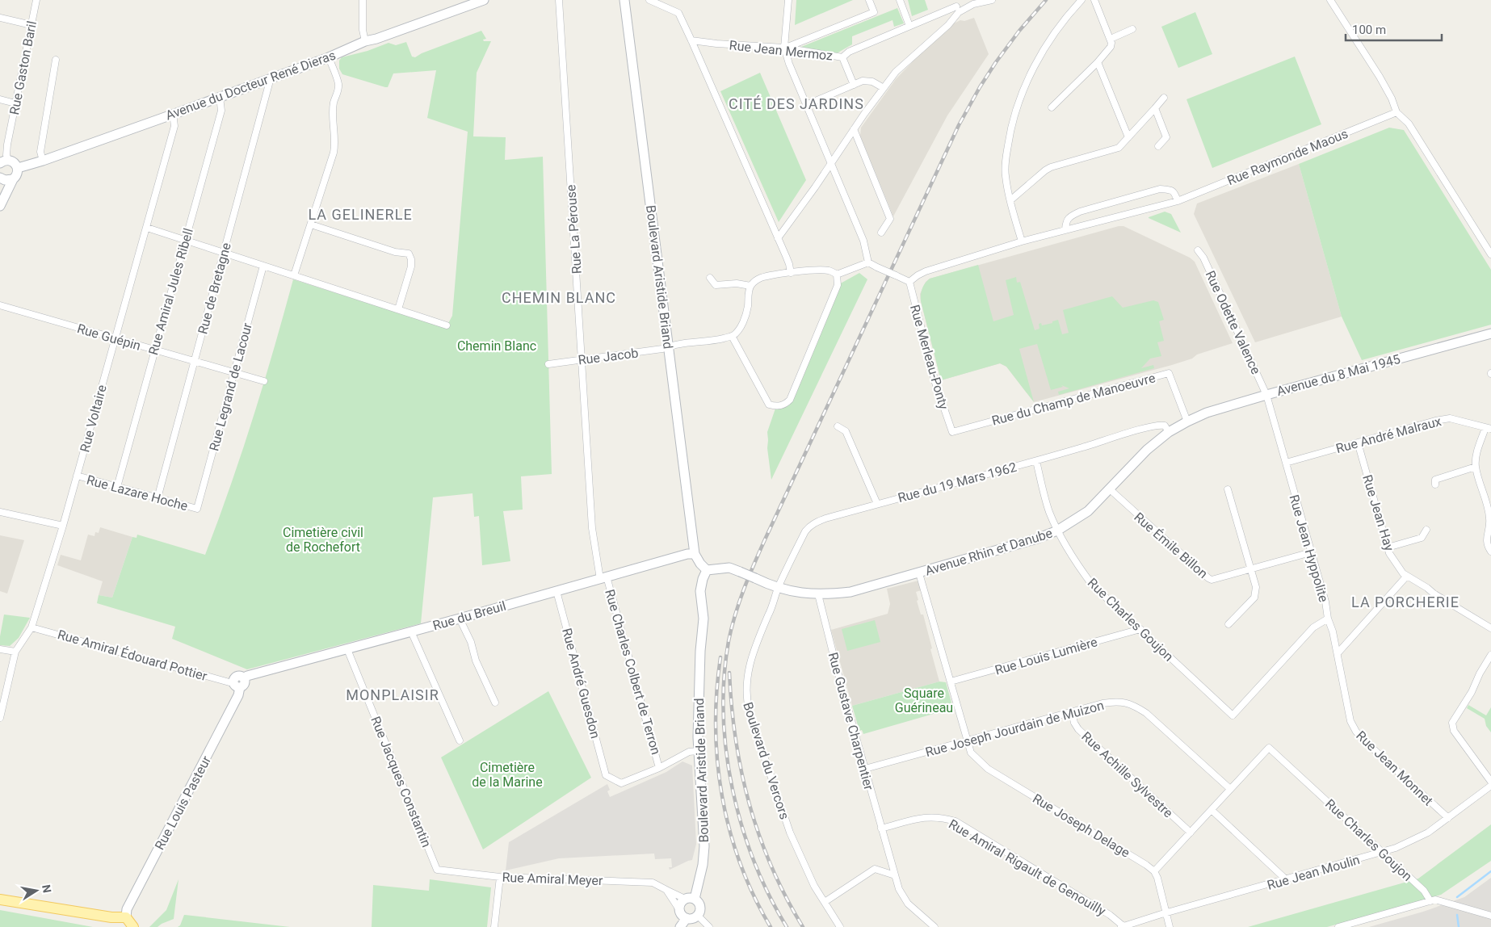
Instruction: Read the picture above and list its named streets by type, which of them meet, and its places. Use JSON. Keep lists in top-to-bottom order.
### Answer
{
  "streets": {
    "street": [
      "Rue Jean Mermoz",
      "Rue Gaston Baril",
      "Avenue du Docteur René Dieras",
      "Rue Raymonde Maous",
      "Rue La Pérouse",
      "Boulevard Aristide Briand",
      "Rue de Bretagne",
      "Rue Amiral Jules Ribell",
      "Rue Odette Valence",
      "Rue Guépin",
      "Rue Jacob",
      "Rue Merleau-Ponty",
      "Avenue du 8 Mai 1945",
      "Rue Legrand de Lacour",
      "Rue du Champ de Manoeuvre",
      "Rue Voltaire",
      "Rue André Malraux",
      "Rue du 19 Mars 1962",
      "Rue Lazare Hoche",
      "Rue Jean Hay",
      "Rue Émile Billon",
      "Rue Jean Hyppolite",
      "Avenue Rhin et Danube",
      "Rue du Breuil",
      "Rue Charles Goujon",
      "Rue Amiral Édouard Pottier",
      "Rue Louis Lumière",
      "Rue Charles Colbert de Terron",
      "Rue André Guesdon",
      "Rue Gustave Charpentier",
      "Rue Joseph Jourdain de Muizon",
      "Boulevard du Vercors",
      "Rue Jean Monnet",
      "Rue Achille Sylvestre",
      "Rue Jacques Constantin",
      "Rue Louis Pasteur",
      "Rue Joseph Delage",
      "Rue Amiral Rigault de Genouilly",
      "Rue Jean Moulin",
      "Rue Amiral Meyer"
    ]
  },
  "crossings": [
    ["Avenue du Docteur René Dieras", "Rue de Bretagne"],
    ["Avenue du Docteur René Dieras", "Rue Amiral Jules Ribell"],
    ["Avenue du Docteur René Dieras", "Rue Voltaire"],
    ["Rue Raymonde Maous", "Rue Merleau-Ponty"],
    ["Rue La Pérouse", "Rue Jacob"],
    ["Rue La Pérouse", "Rue du Breuil"],
    ["Rue La Pérouse", "Rue Charles Colbert de Terron"],
    ["Boulevard Aristide Briand", "Rue Jacob"],
    ["Boulevard Aristide Briand", "Avenue Rhin et Danube"],
    ["Boulevard Aristide Briand", "Rue du Breuil"],
    ["Boulevard Aristide Briand", "Rue Amiral Meyer"],
    ["Rue de Bretagne", "Rue Guépin"],
    ["Rue de Bretagne", "Rue Lazare Hoche"],
    ["Rue Amiral Jules Ribell", "Rue Guépin"],
    ["Rue Amiral Jules Ribell", "Rue Lazare Hoche"],
    ["Rue Odette Valence", "Avenue du 8 Mai 1945"],
    ["Rue Odette Valence", "Rue Jean Hyppolite"],
    ["Rue Guépin", "Rue Legrand de Lacour"],
    ["Rue Guépin", "Rue Voltaire"],
    ["Rue Merleau-Ponty", "Rue du Champ de Manoeuvre"],
    ["Avenue du 8 Mai 1945", "Rue du Champ de Manoeuvre"],
    ["Avenue du 8 Mai 1945", "Rue Jean Hyppolite"],
    ["Avenue du 8 Mai 1945", "Avenue Rhin et Danube"],
    ["Rue Legrand de Lacour", "Rue Lazare Hoche"],
    ["Rue du Champ de Manoeuvre", "Avenue Rhin et Danube"],
    ["Rue Voltaire", "Rue Lazare Hoche"],
    ["Rue Voltaire", "Rue Amiral Édouard Pottier"],
    ["Rue André Malraux", "Rue Jean Hay"],
    ["Rue André Malraux", "Rue Jean Hyppolite"],
    ["Rue du 19 Mars 1962", "Avenue Rhin et Danube"],
    ["Rue du 19 Mars 1962", "Rue Charles Goujon"],
    ["Rue du 19 Mars 1962", "Boulevard du Vercors"],
    ["Rue Émile Billon", "Rue Jean Hyppolite"],
    ["Rue Émile Billon", "Avenue Rhin et Danube"],
    ["Rue Jean Hyppolite", "Rue Charles Goujon"],
    ["Rue Jean Hyppolite", "Rue Jean Monnet"],
    ["Avenue Rhin et Danube", "Rue Charles Goujon"],
    ["Avenue Rhin et Danube", "Rue Gustave Charpentier"],
    ["Avenue Rhin et Danube", "Boulevard du Vercors"],
    ["Avenue Rhin et Danube", "Rue Joseph Delage"],
    ["Rue du Breuil", "Rue Charles Colbert de Terron"],
    ["Rue du Breuil", "Rue André Guesdon"],
    ["Rue du Breuil", "Rue Jacques Constantin"],
    ["Rue du Breuil", "Rue Louis Pasteur"],
    ["Rue Charles Goujon", "Rue Louis Lumière"],
    ["Rue Charles Goujon", "Rue Joseph Jourdain de Muizon"],
    ["Rue Charles Goujon", "Rue Jean Moulin"],
    ["Rue Amiral Édouard Pottier", "Rue Louis Pasteur"],
    ["Rue Louis Lumière", "Rue Joseph Delage"],
    ["Rue Charles Colbert de Terron", "Rue André Guesdon"],
    ["Rue Gustave Charpentier", "Rue Joseph Jourdain de Muizon"],
    ["Rue Gustave Charpentier", "Rue Amiral Rigault de Genouilly"],
    ["Rue Joseph Jourdain de Muizon", "Rue Achille Sylvestre"],
    ["Rue Joseph Jourdain de Muizon", "Rue Joseph Delage"],
    ["Rue Jean Monnet", "Rue Jean Moulin"],
    ["Rue Jacques Constantin", "Rue Amiral Meyer"],
    ["Rue Amiral Rigault de Genouilly", "Rue Jean Moulin"]
  ],
  "districts": [
    "CITÉ DES JARDINS",
    "LA GELINERLE",
    "CHEMIN BLANC",
    "LA PORCHERIE",
    "MONPLAISIR"
  ],
  "parks": [
    "Chemin Blanc",
    "Cimetière civil de Rochefort",
    "Square Guérineau",
    "Cimetière de la Marine"
  ],
  "scale_bar": "100 m",
  "north": "right"
}
